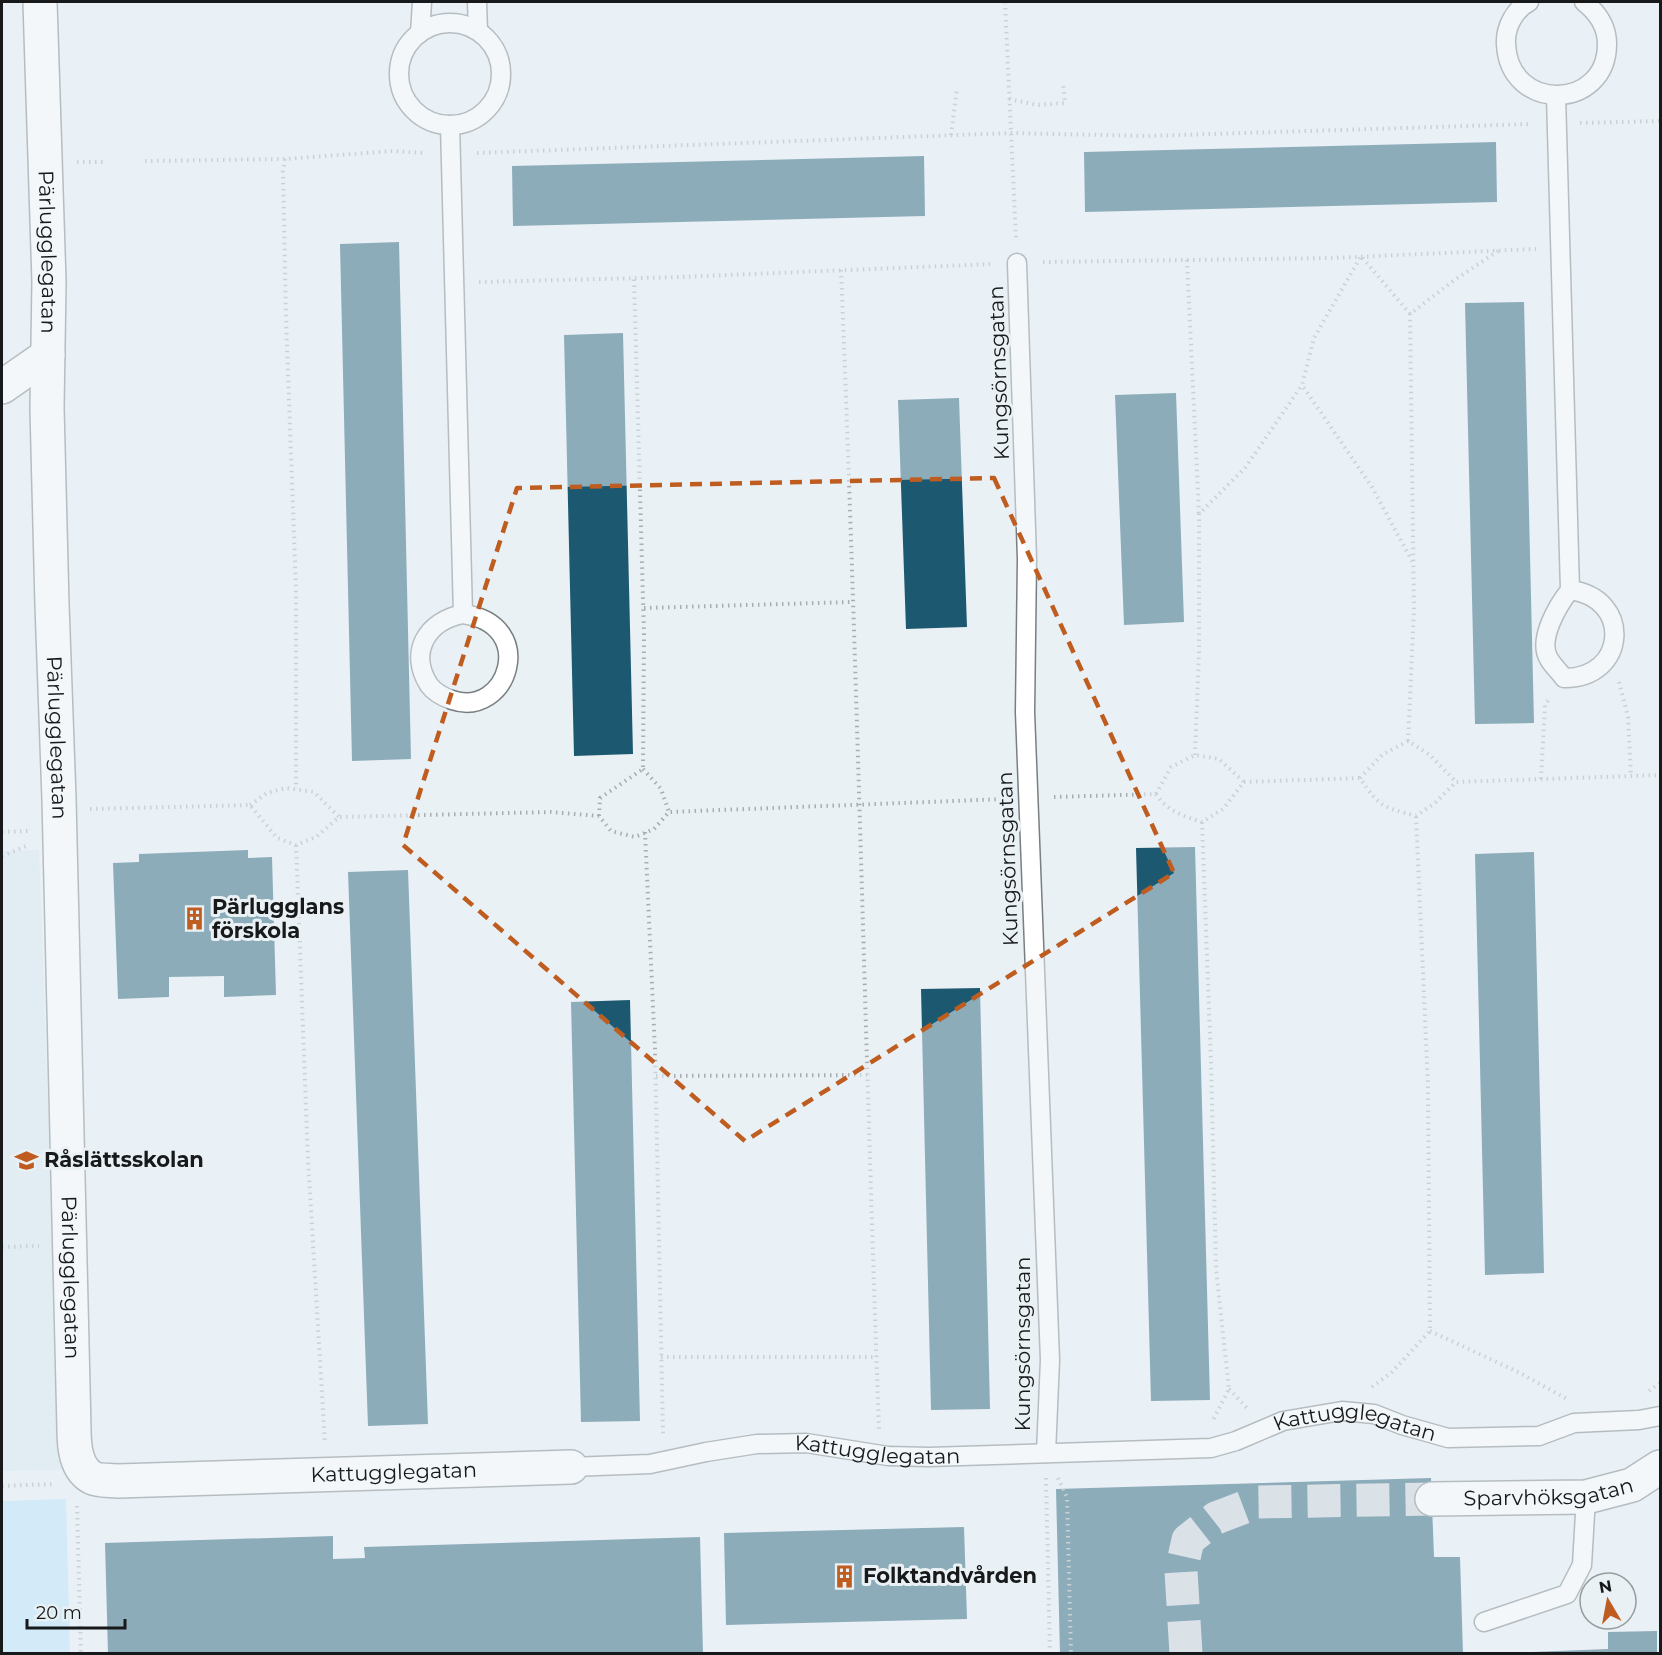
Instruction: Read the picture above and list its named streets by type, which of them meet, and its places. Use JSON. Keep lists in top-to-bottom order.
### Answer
{
  "streets": {
    "street": ["Pärlugglegatan", "Kattugglegatan", "Sparvhöksgatan"],
    "lane": ["Kungsörnsgatan"]
  },
  "crossings": [
    ["Pärlugglegatan", "Kattugglegatan"],
    ["Kungsörnsgatan", "Kattugglegatan"]
  ],
  "places": {
    "building": ["Pärlugglans förskola", "Folktandvården"],
    "school or university": ["Råslättsskolan"]
  },
  "scale_bar": "20 m",
  "north": "top"
}
